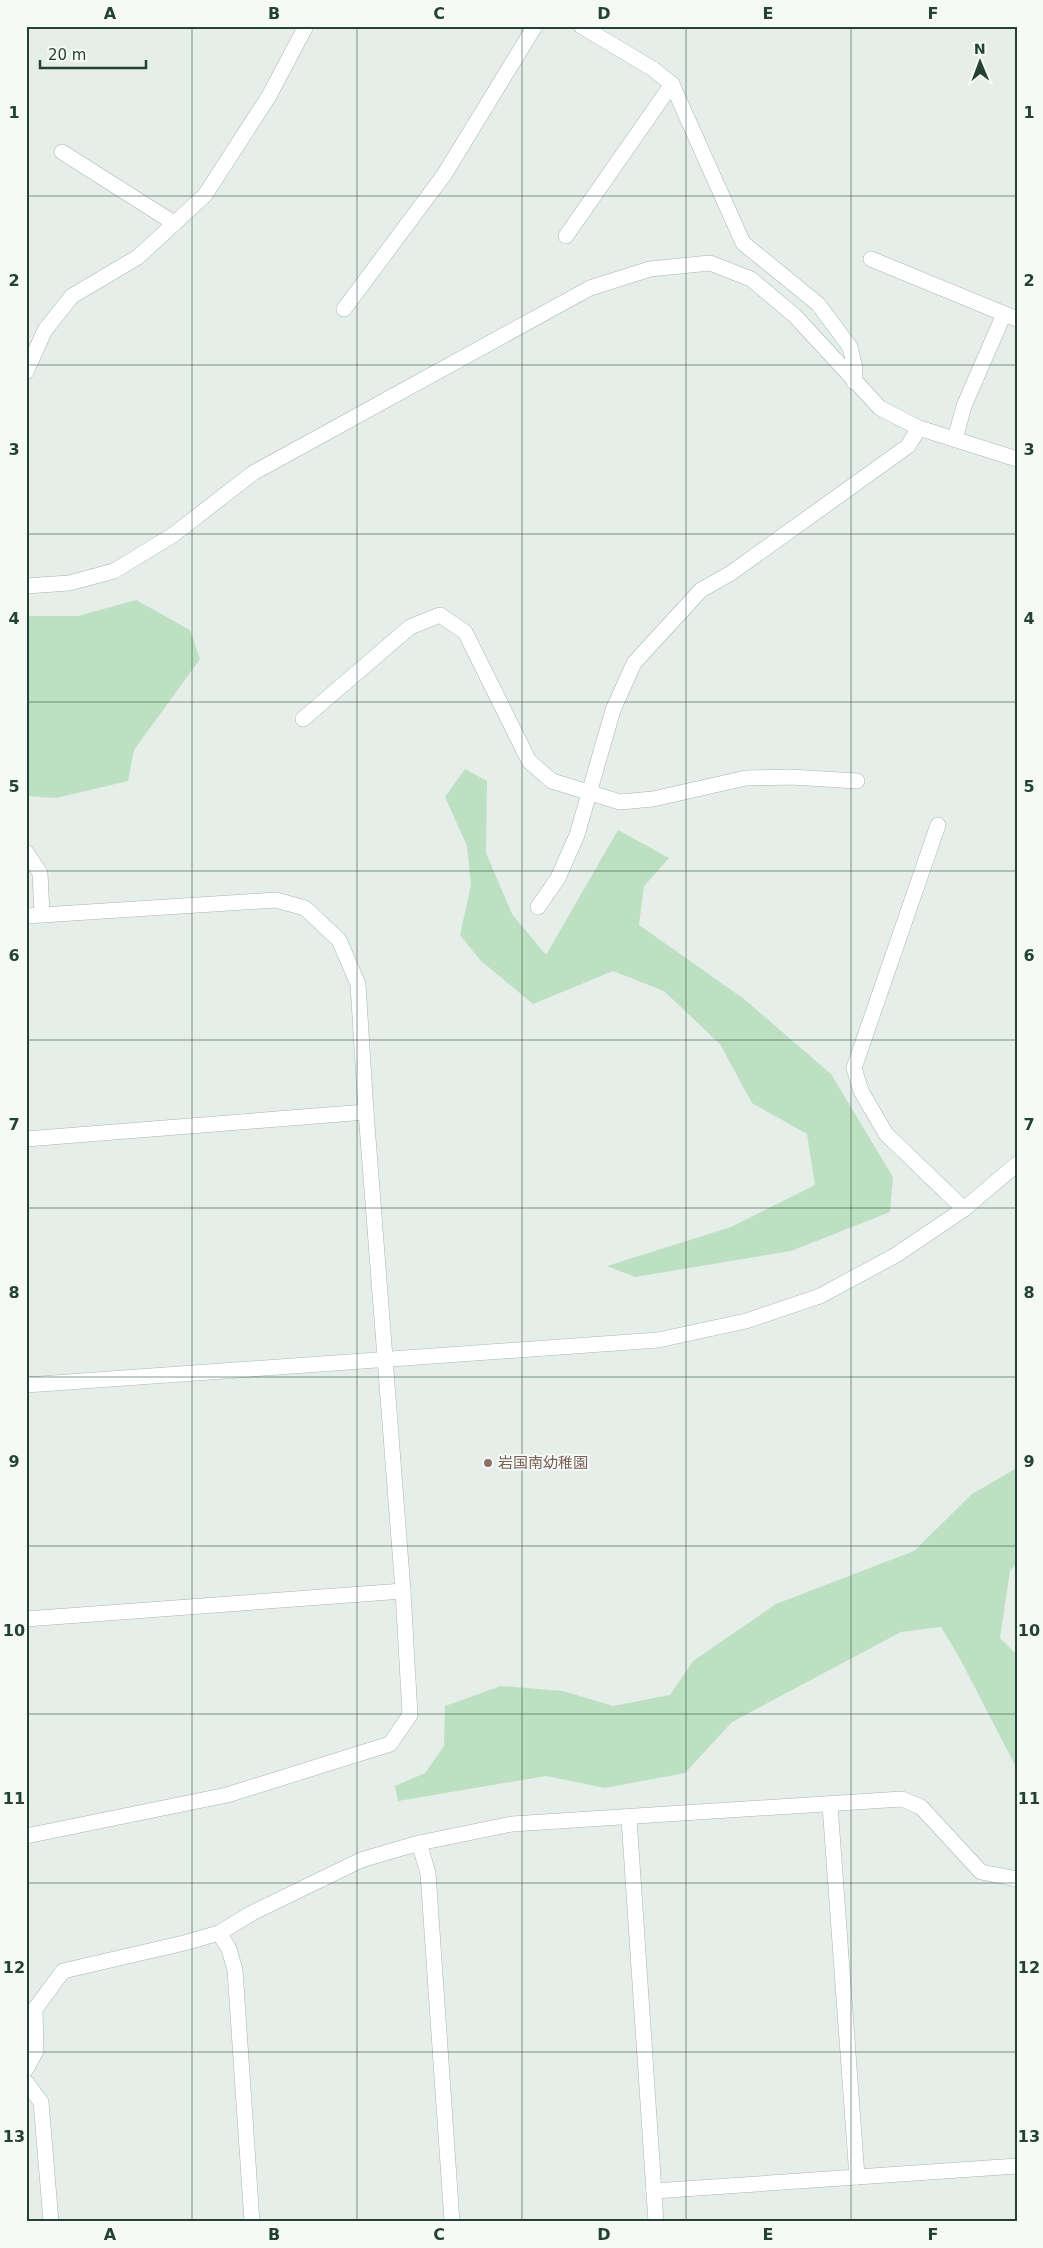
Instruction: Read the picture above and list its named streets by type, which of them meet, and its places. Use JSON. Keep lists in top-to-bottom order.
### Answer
{
  "places": ["岩国南幼稚園"],
  "scale_bar": "20 m",
  "north": "top",
  "grid": {
    "columns": [
      "A",
      "B",
      "C",
      "D",
      "E",
      "F"
    ],
    "rows": [
      "1",
      "2",
      "3",
      "4",
      "5",
      "6",
      "7",
      "8",
      "9",
      "10",
      "11",
      "12",
      "13"
    ]
  }
}
